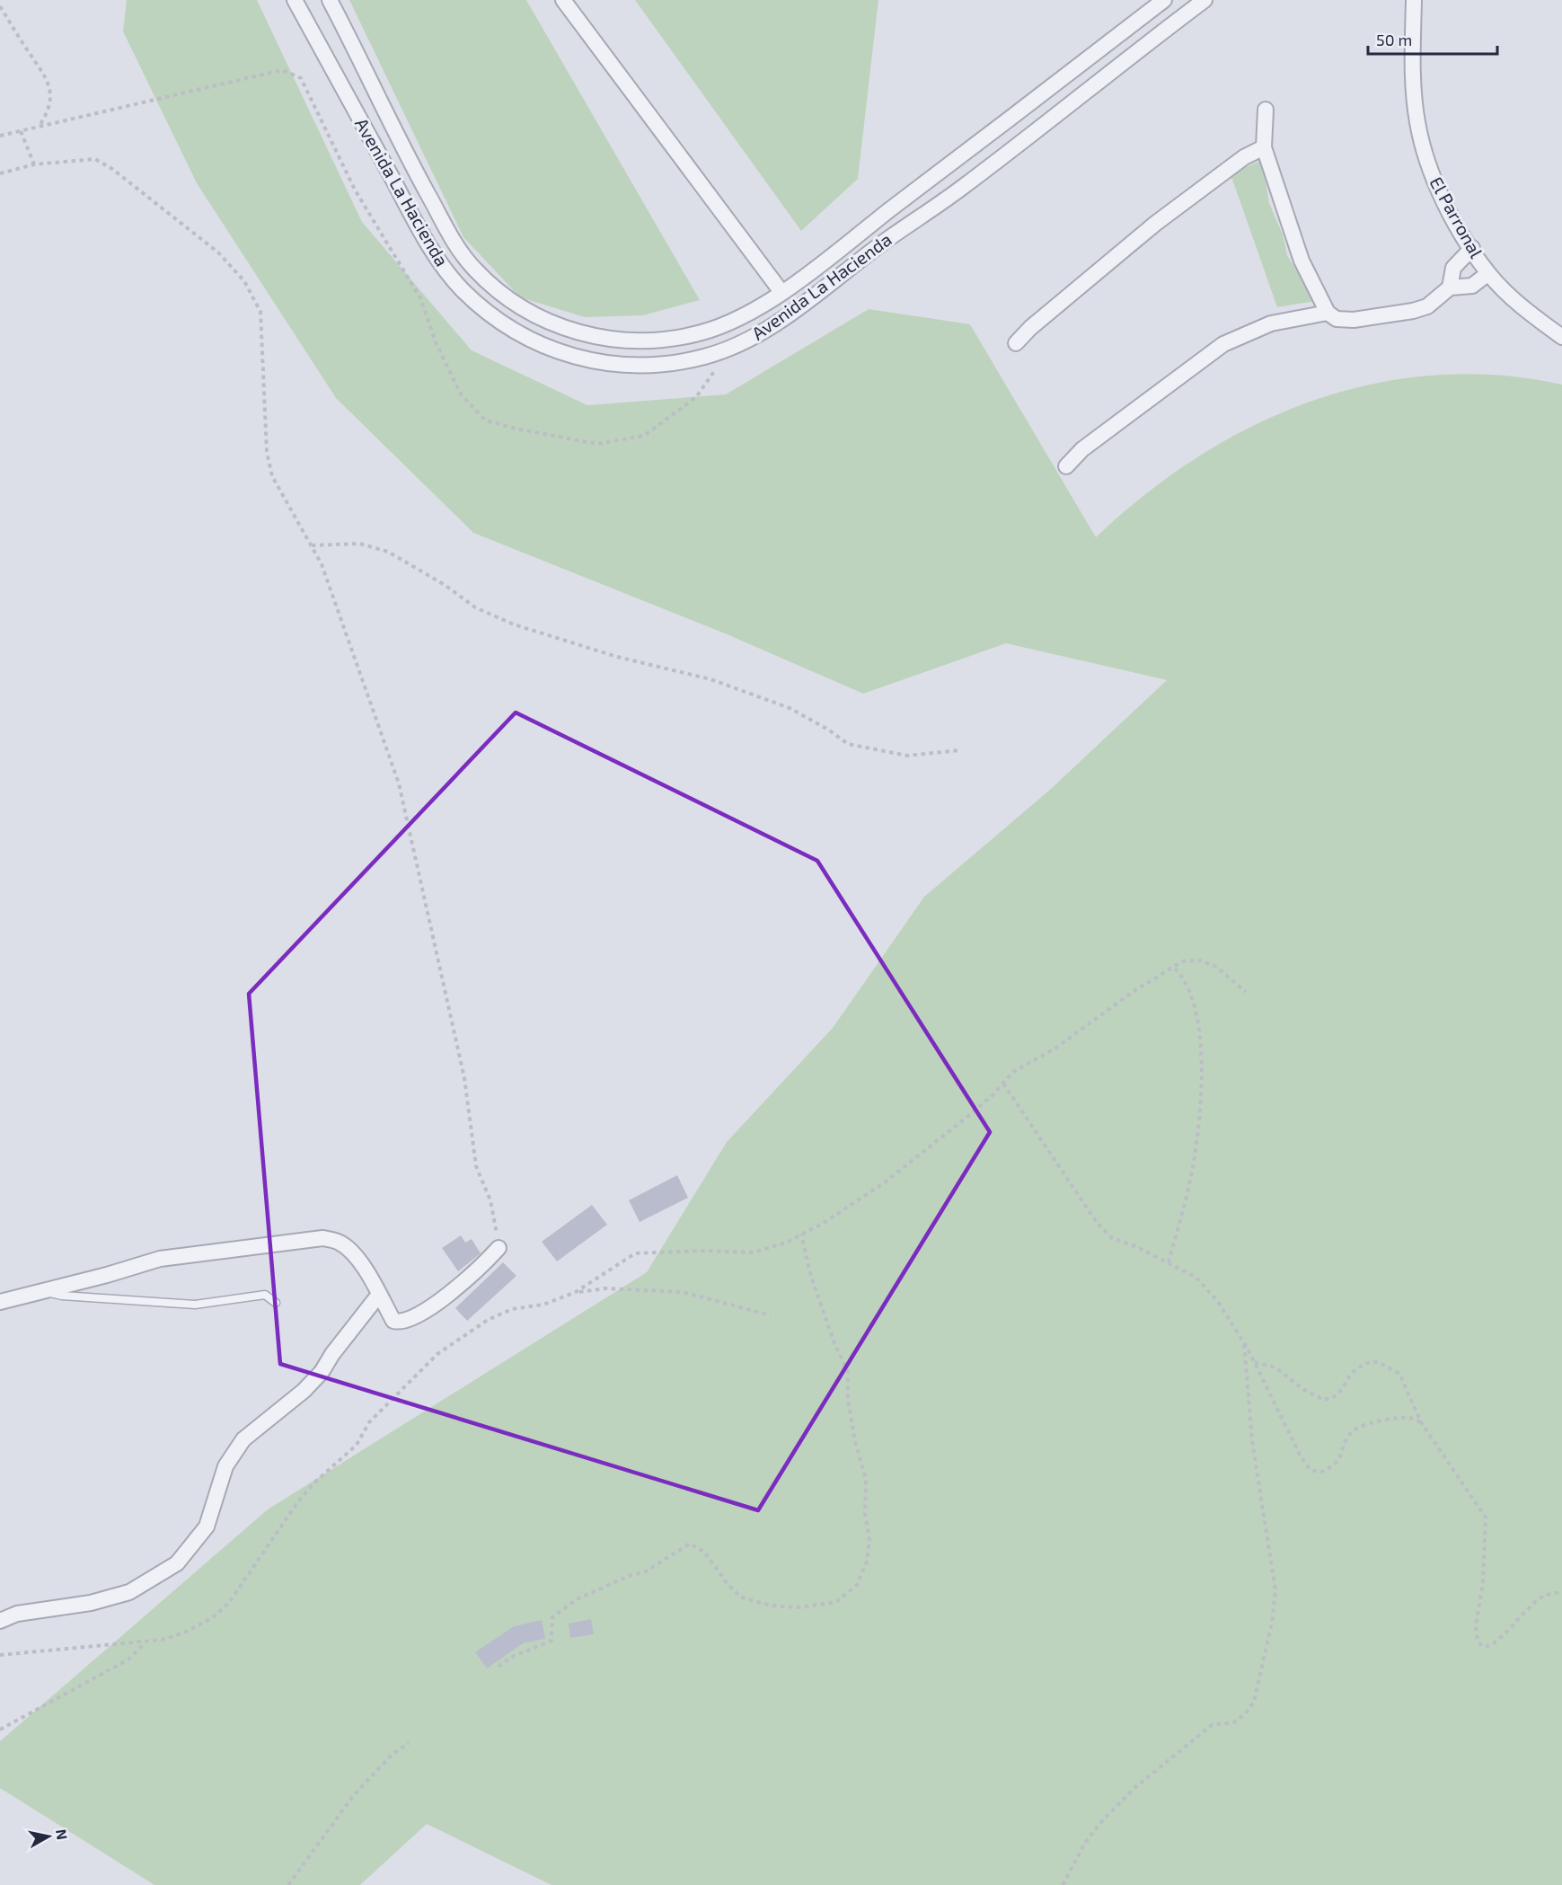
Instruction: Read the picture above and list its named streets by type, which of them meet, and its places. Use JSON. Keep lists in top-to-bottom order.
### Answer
{
  "streets": {
    "street": ["Avenida La Hacienda", "El Parronal"]
  },
  "scale_bar": "50 m",
  "north": "right"
}
